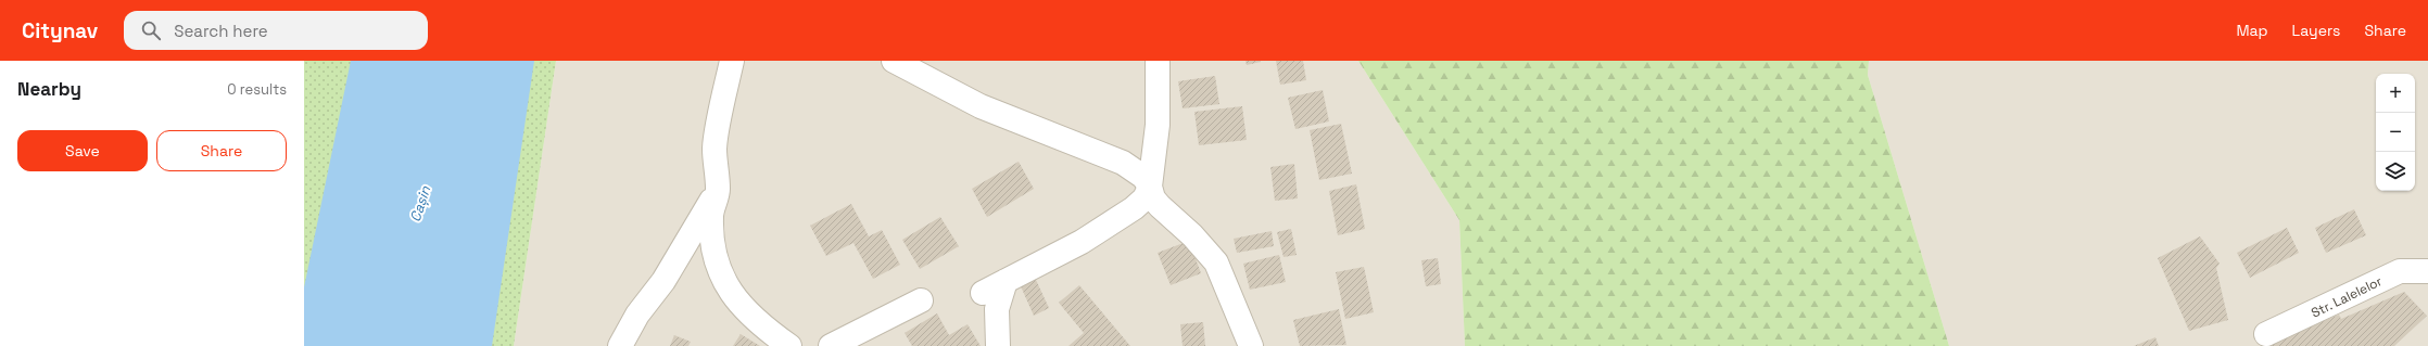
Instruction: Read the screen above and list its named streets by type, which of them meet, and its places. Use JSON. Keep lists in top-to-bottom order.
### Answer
{
  "streets": {
    "street": ["Str. Lalelelor"]
  },
  "water": ["Cașin"],
  "page": {
    "header": "Citynav",
    "search": "Search here",
    "nav": ["Map", "Layers", "Share"],
    "heading": ["Nearby", "0 results"],
    "map_buttons": ["+", "−"],
    "buttons": ["Save", "Share"]
  }
}
